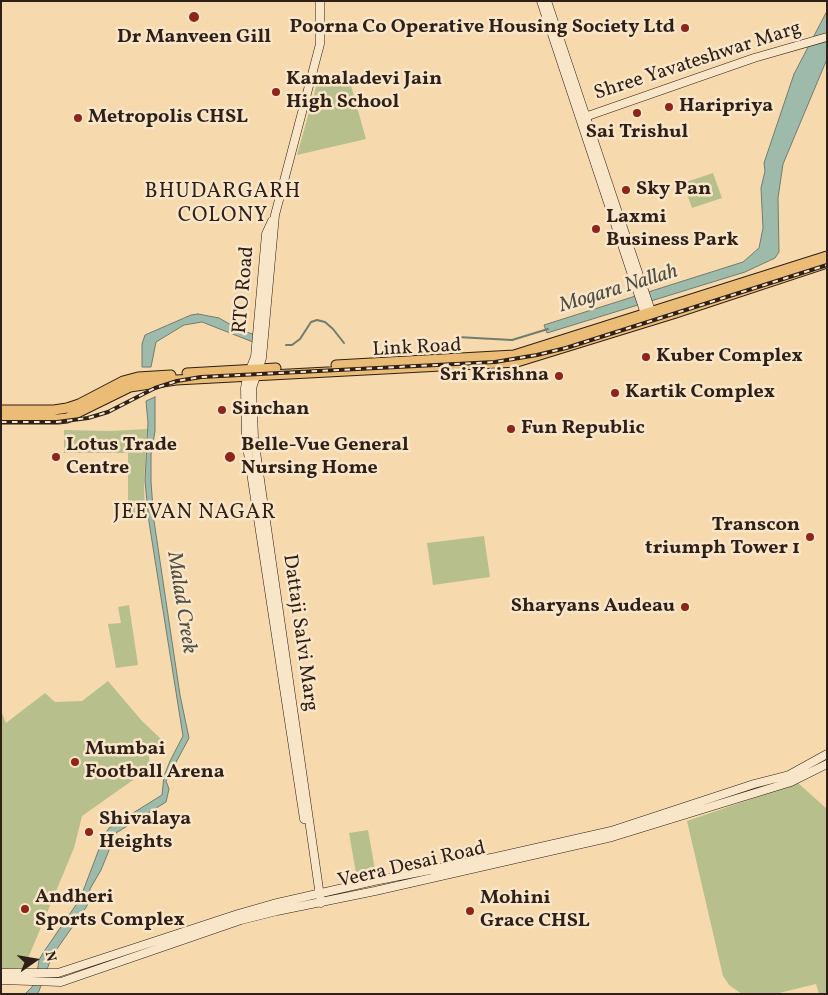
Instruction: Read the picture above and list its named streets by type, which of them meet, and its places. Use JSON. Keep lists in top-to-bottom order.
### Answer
{
  "streets": {
    "main road": ["Link Road"],
    "street": [
      "Shree Yavateshwar Marg",
      "RTO Road",
      "Dattaji Salvi Marg",
      "Veera Desai Road"
    ]
  },
  "crossings": [
    ["RTO Road", "Link Road"],
    ["RTO Road", "Dattaji Salvi Marg"],
    ["Link Road", "Dattaji Salvi Marg"],
    ["Dattaji Salvi Marg", "Veera Desai Road"]
  ],
  "districts": ["BHUDARGARH COLONY", "JEEVAN NAGAR"],
  "water": ["Mogara Nallah", "Malad Creek"],
  "places": [
    "Dr Manveen Gill",
    "Poorna Co Operative Housing Society Ltd",
    "Kamaladevi Jain High School",
    "Haripriya",
    "Sai Trishul",
    "Metropolis CHSL",
    "Sky Pan",
    "Laxmi Business Park",
    "Kuber Complex",
    "Sri Krishna",
    "Kartik Complex",
    "Sinchan",
    "Fun Republic",
    "Lotus Trade Centre",
    "Belle-Vue General Nursing Home",
    "Transcon triumph Tower 1",
    "Sharyans Audeau",
    "Mumbai Football Arena",
    "Shivalaya Heights",
    "Andheri Sports Complex",
    "Mohini Grace CHSL"
  ],
  "north": "right"
}
